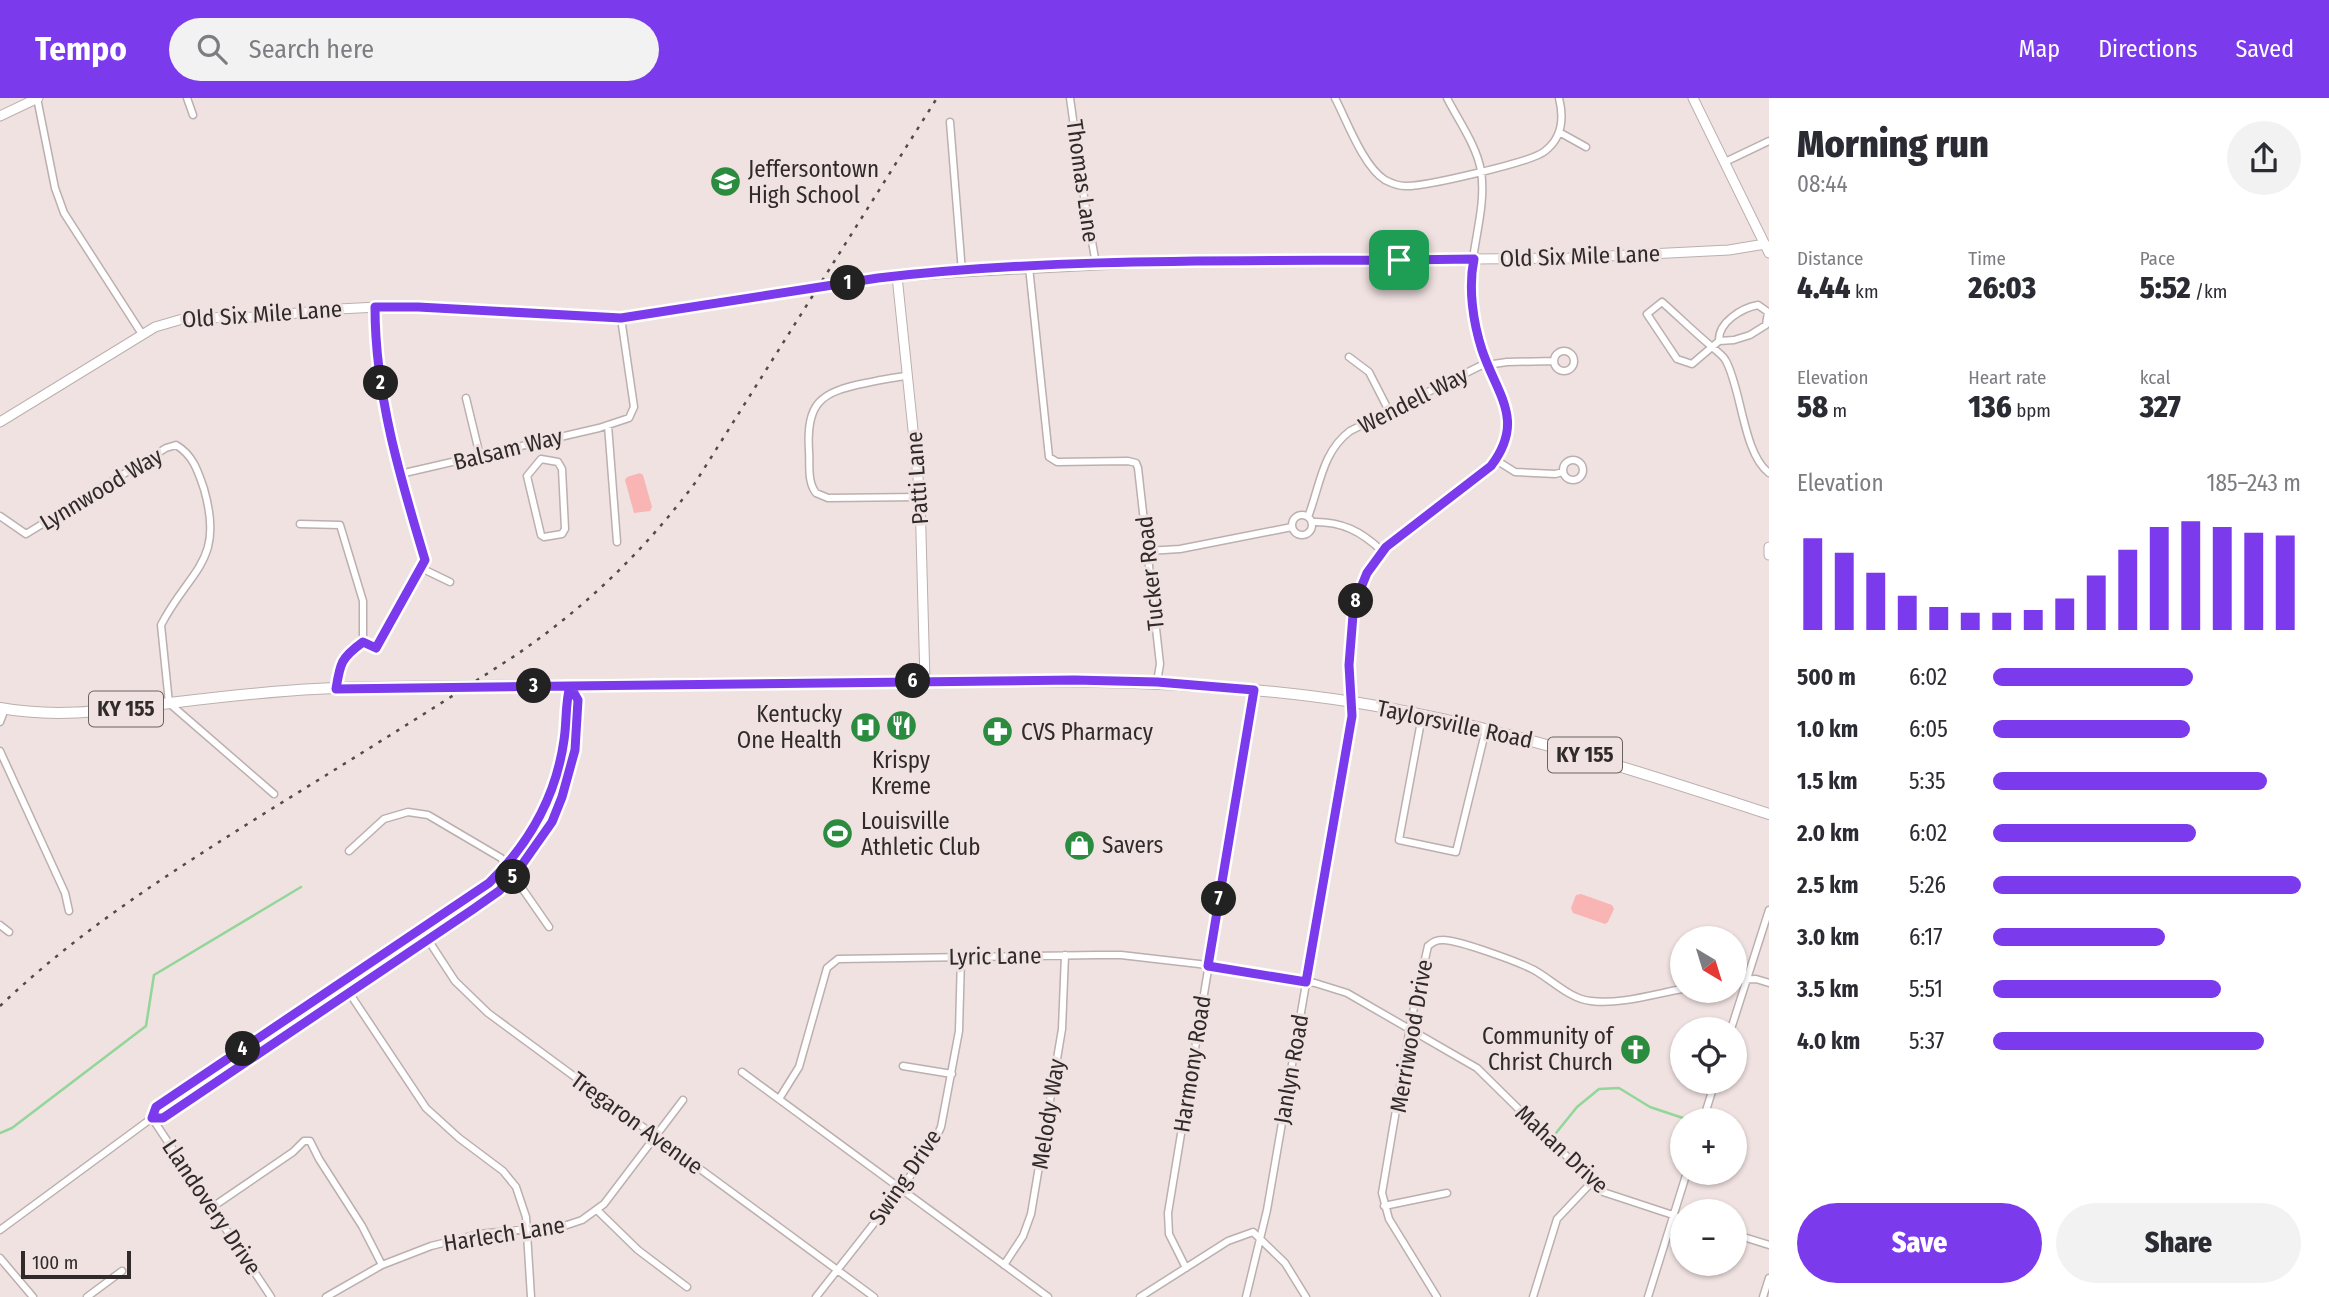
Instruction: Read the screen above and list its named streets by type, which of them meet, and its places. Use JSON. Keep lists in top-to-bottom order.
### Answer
{
  "streets": {
    "main road": ["KY 155", "Taylorsville Road"],
    "street": [
      "Thomas Lane",
      "Old Six Mile Lane",
      "Wendell Way",
      "Balsam Way",
      "Patti Lane",
      "Lynnwood Way",
      "Tucker Road",
      "Lyric Lane",
      "Merriwood Drive",
      "Harmony Road",
      "Janlyn Road",
      "Melody Way",
      "Tregaron Avenue",
      "Mahan Drive",
      "Swing Drive",
      "Llandovery Drive",
      "Harlech Lane"
    ]
  },
  "crossings": [
    ["Thomas Lane", "Old Six Mile Lane"],
    ["Old Six Mile Lane", "Balsam Way"],
    ["Old Six Mile Lane", "Patti Lane"],
    ["Old Six Mile Lane", "Tucker Road"],
    ["Patti Lane", "Taylorsville Road"],
    ["Lynnwood Way", "Taylorsville Road"],
    ["Tucker Road", "Taylorsville Road"],
    ["Taylorsville Road", "Harmony Road"],
    ["Taylorsville Road", "Janlyn Road"],
    ["Lyric Lane", "Harmony Road"],
    ["Lyric Lane", "Janlyn Road"],
    ["Lyric Lane", "Melody Way"],
    ["Lyric Lane", "Mahan Drive"],
    ["Lyric Lane", "Swing Drive"],
    ["Merriwood Drive", "Mahan Drive"],
    ["Janlyn Road", "Mahan Drive"],
    ["Tregaron Avenue", "Swing Drive"],
    ["Tregaron Avenue", "Harlech Lane"]
  ],
  "places": {
    "school or university": ["Jeffersontown High School"],
    "restaurant": ["Krispy Kreme"],
    "hospital": ["Kentucky One Health"],
    "pharmacy": ["CVS Pharmacy"],
    "sports": ["Louisville Athletic Club"],
    "shop": ["Savers"],
    "church": ["Community of Christ Church"]
  },
  "scale_bar": "100 m",
  "north": "bottom right",
  "page": {
    "header": "Tempo",
    "search": "Search here",
    "nav": ["Map", "Directions", "Saved"],
    "heading": ["Morning run", "08:44"],
    "stats": [
      ["Distance", "4.44 km"],
      ["Time", "26:03"],
      ["Pace", "5:52 /km"],
      ["Elevation", "58 m"],
      ["Heart rate", "136 bpm"],
      ["kcal", "327"]
    ],
    "pins": [
      "1",
      "2",
      "8",
      "6",
      "3",
      "5",
      "7",
      "4"
    ],
    "chart": ["Elevation", "185–243 m"],
    "list": [
      {
        "name": "500 m",
        "note": "6:02"
      },
      {
        "name": "1.0 km",
        "note": "6:05"
      },
      {
        "name": "1.5 km",
        "note": "5:35"
      },
      {
        "name": "2.0 km",
        "note": "6:02"
      },
      {
        "name": "2.5 km",
        "note": "5:26"
      },
      {
        "name": "3.0 km",
        "note": "6:17"
      },
      {
        "name": "3.5 km",
        "note": "5:51"
      },
      {
        "name": "4.0 km",
        "note": "5:37"
      }
    ],
    "map_buttons": ["+", "−"],
    "buttons": ["Save", "Share"],
    "scale": "100 m"
  }
}
